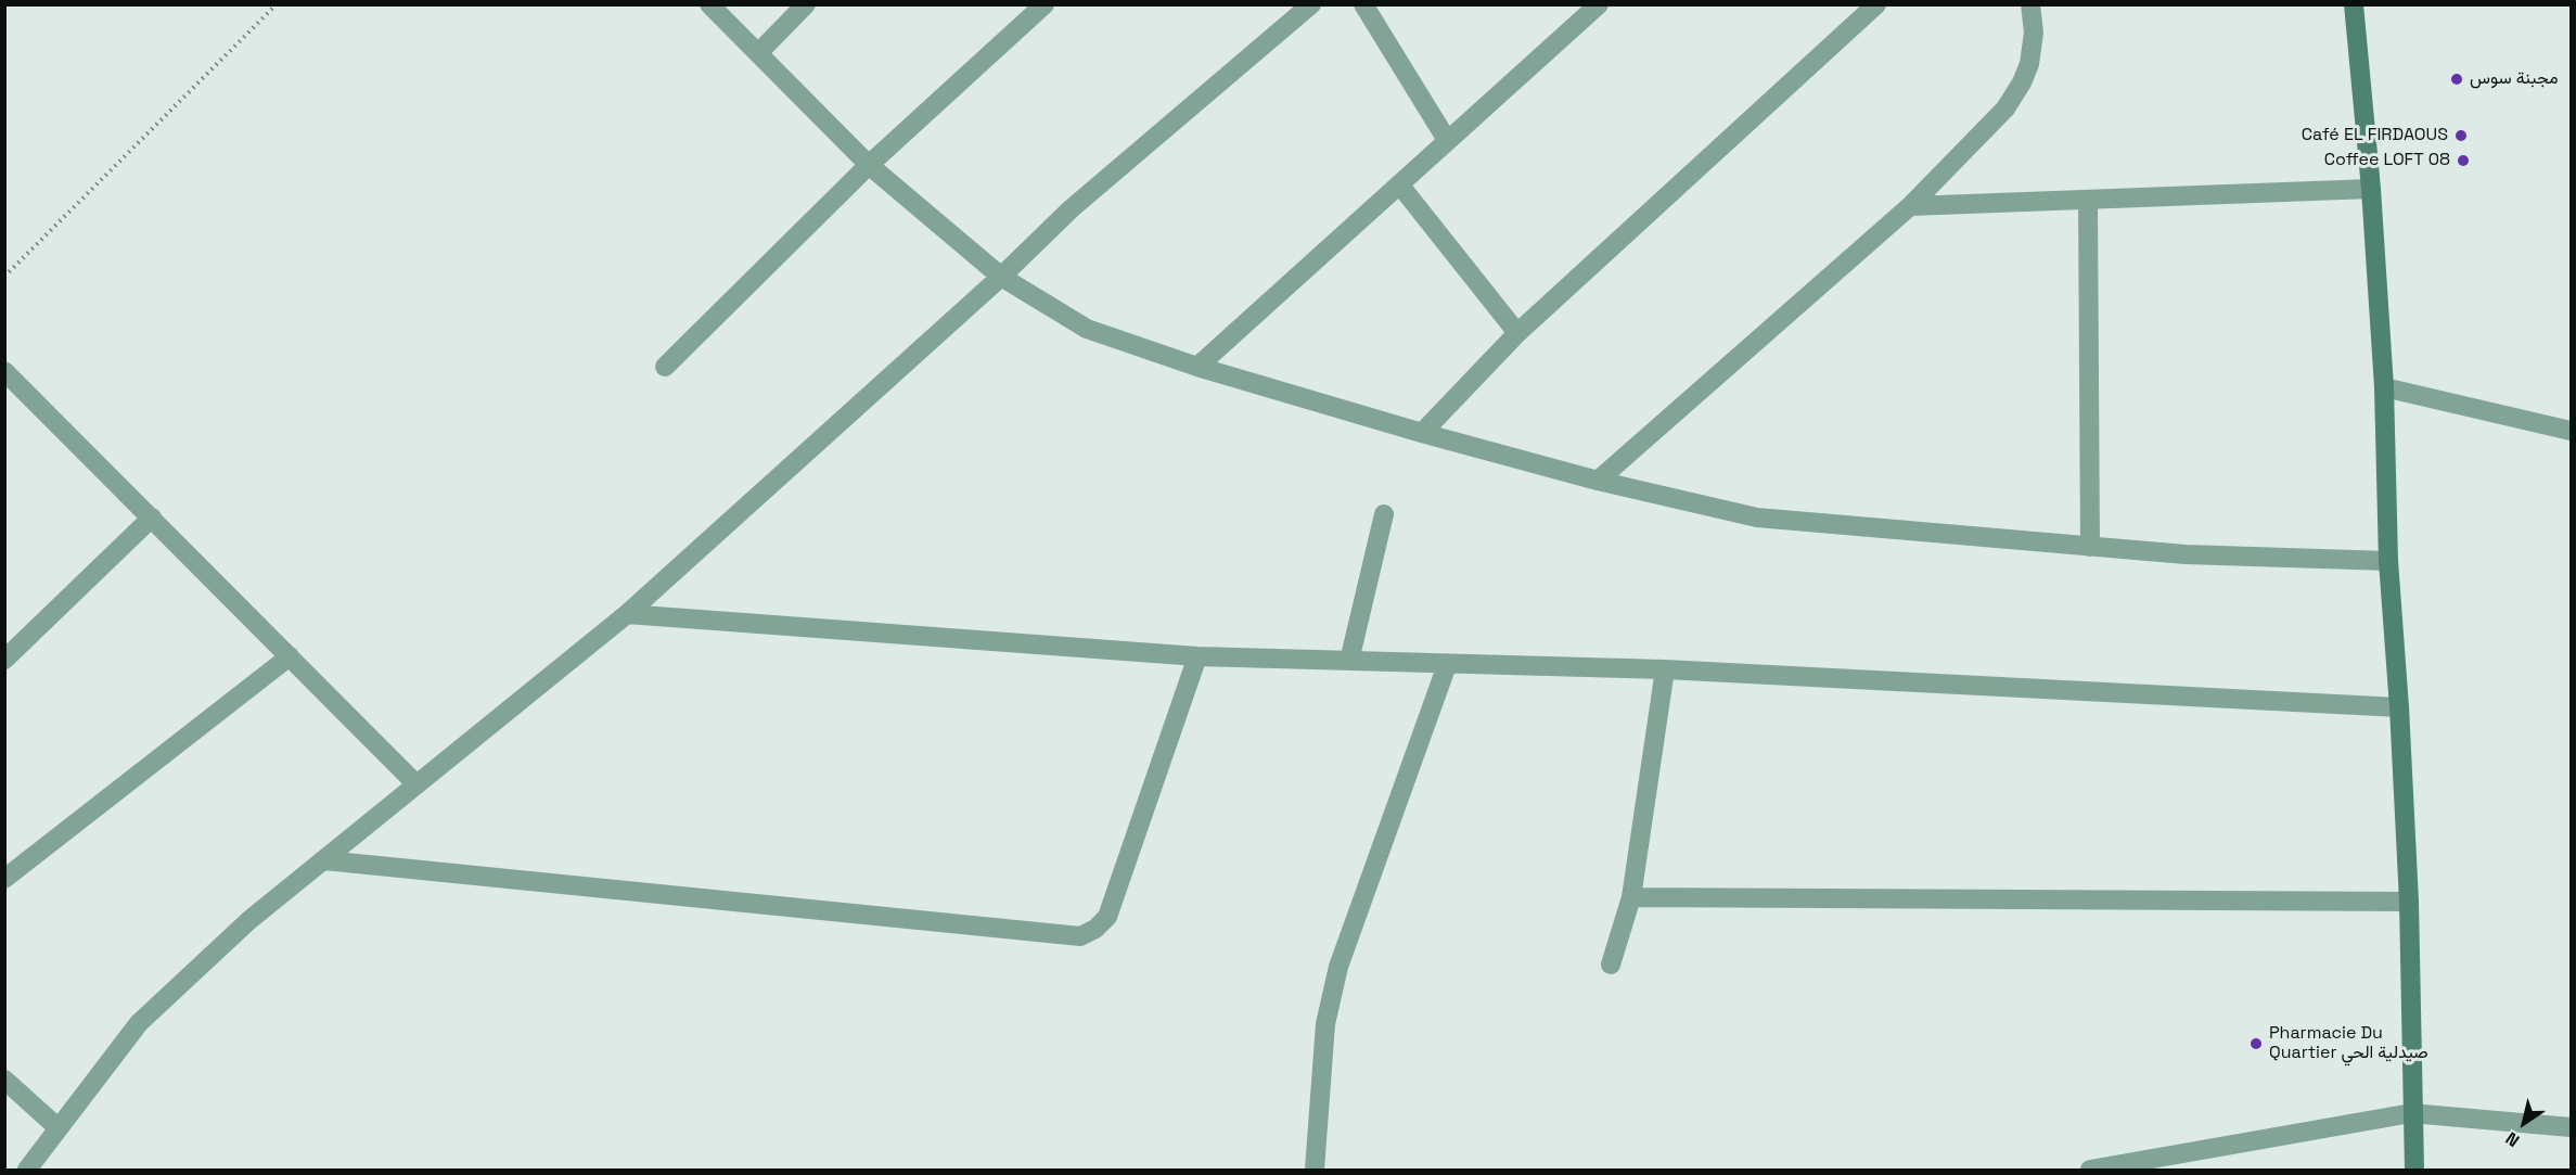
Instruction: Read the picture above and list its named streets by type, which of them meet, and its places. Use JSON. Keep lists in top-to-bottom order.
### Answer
{
  "places": [
    "مجبنة سوس",
    "Café EL FIRDAOUS",
    "Coffee LOFT 08",
    "Pharmacie Du Quartier صيدلية الحي"
  ],
  "north": "bottom left"
}
